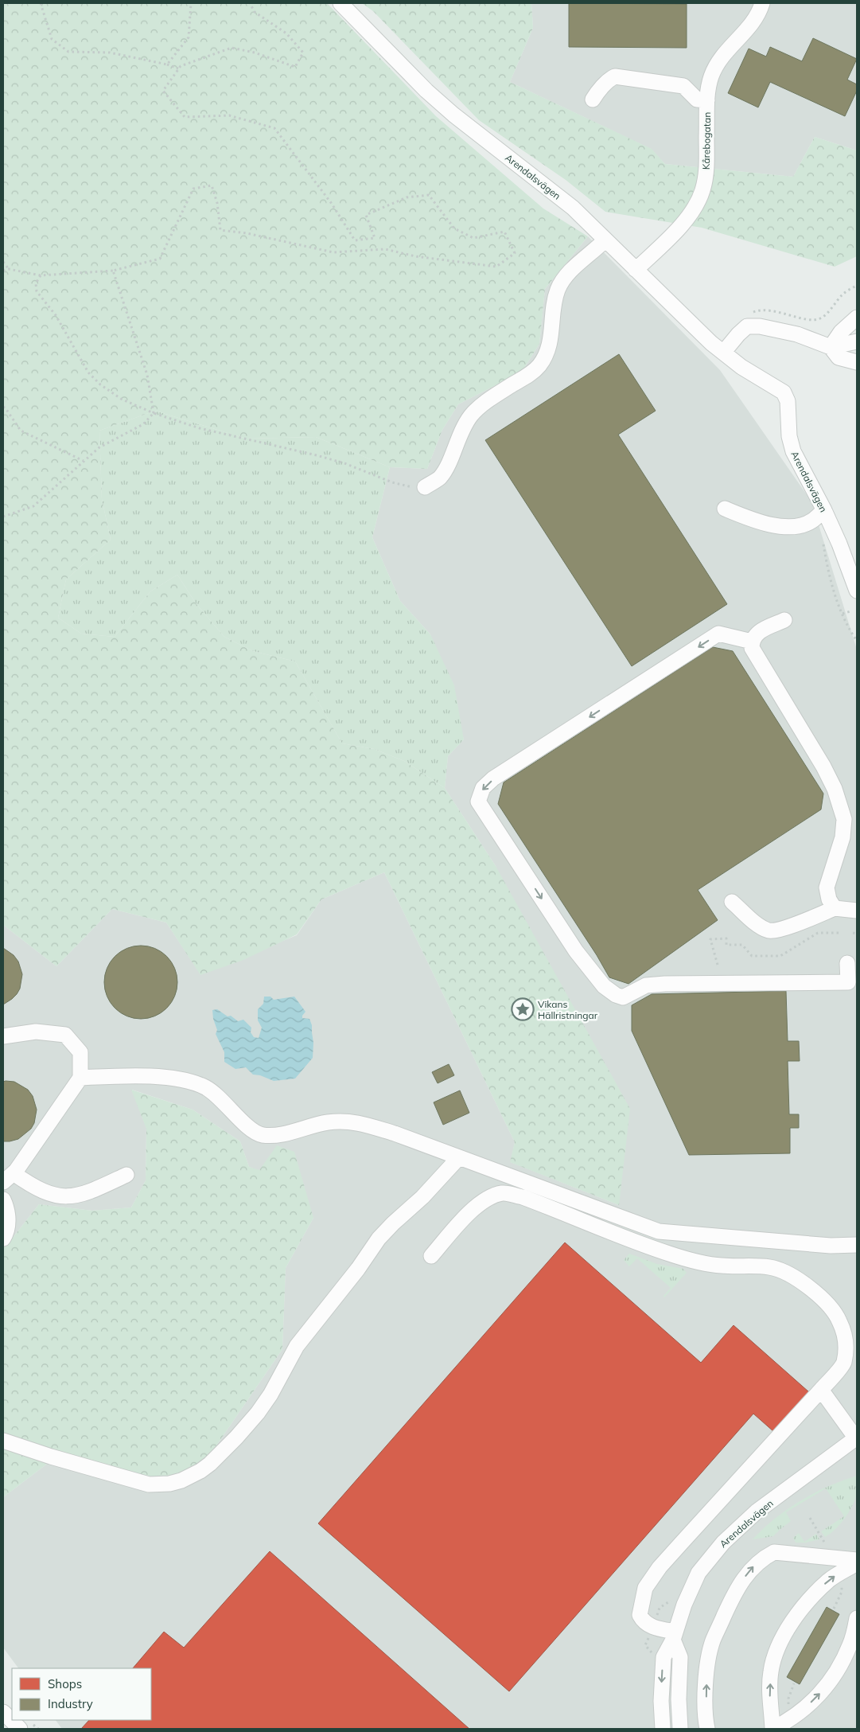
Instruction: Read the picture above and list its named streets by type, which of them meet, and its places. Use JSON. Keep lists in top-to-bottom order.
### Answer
{
  "streets": {
    "street": ["Kårebogatan", "Arendalsvägen"]
  },
  "crossings": [
    ["Kårebogatan", "Arendalsvägen"]
  ],
  "places": {
    "place": ["Vikans Hällristningar"]
  },
  "legend": ["Shops", "Industry"]
}
